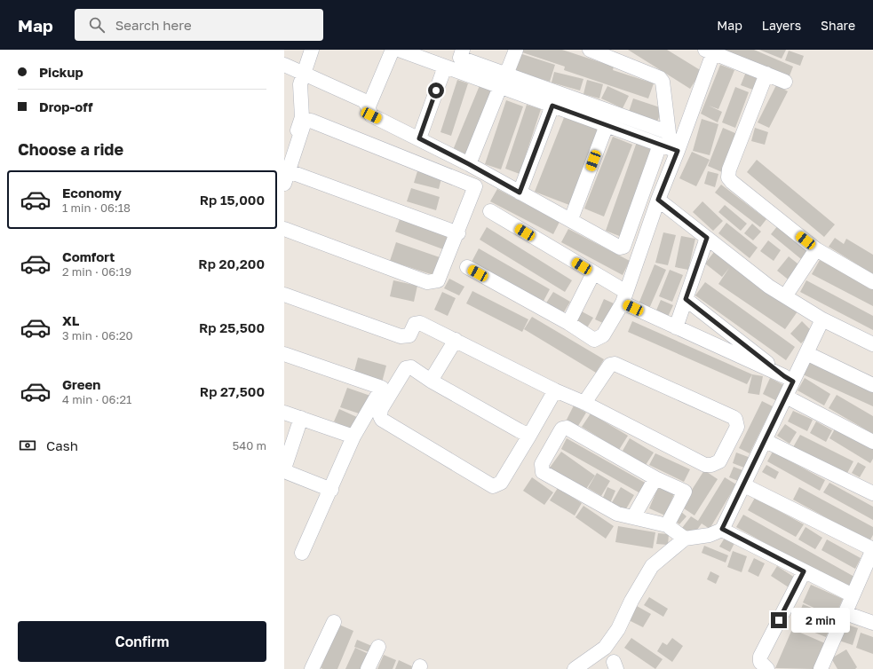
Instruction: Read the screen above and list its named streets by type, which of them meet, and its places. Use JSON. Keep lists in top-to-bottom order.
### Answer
{
  "page": {
    "header": "Map",
    "search": "Search here",
    "nav": ["Map", "Layers", "Share"],
    "banner": ["Pickup", "Drop-off"],
    "heading": "Choose a ride",
    "list": [
      {
        "name": "Economy",
        "note": "1 min · 06:18",
        "value": "Rp 15,000"
      },
      {
        "name": "Comfort",
        "note": "2 min · 06:19",
        "value": "Rp 20,200"
      },
      {
        "name": "XL",
        "note": "3 min · 06:20",
        "value": "Rp 25,500"
      },
      {
        "name": "Green",
        "note": "4 min · 06:21",
        "value": "Rp 27,500"
      }
    ],
    "pay": ["Cash", "540 m"],
    "bubble": "2 min",
    "buttons": "Confirm"
  }
}
